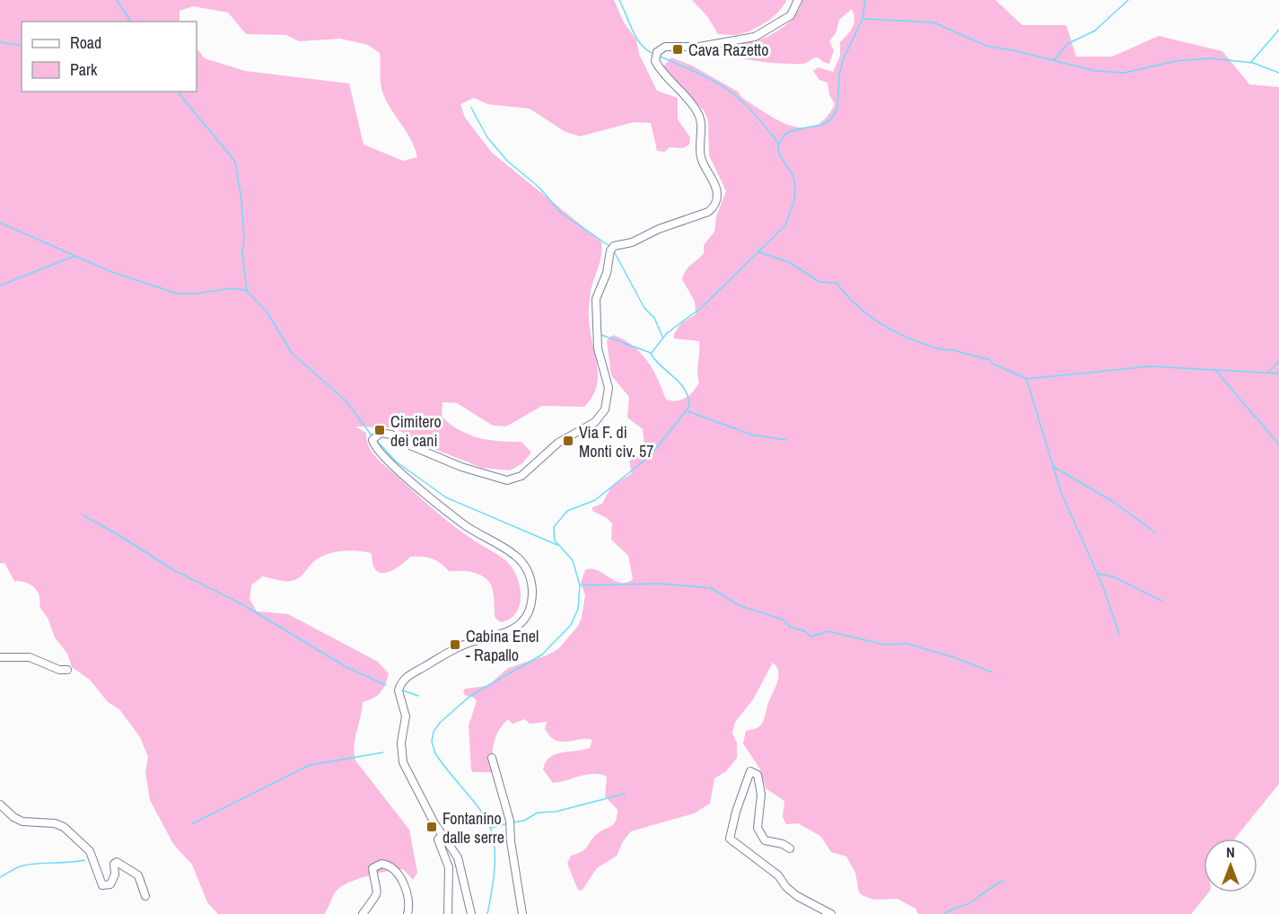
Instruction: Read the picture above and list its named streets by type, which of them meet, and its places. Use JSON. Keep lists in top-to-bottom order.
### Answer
{
  "places": {
    "transit": [
      "Cava Razetto",
      "Cimitero dei cani",
      "Via F. di Monti civ. 57",
      "Cabina Enel - Rapallo",
      "Fontanino dalle serre"
    ]
  },
  "legend": ["Road", "Park"],
  "north": "top"
}
